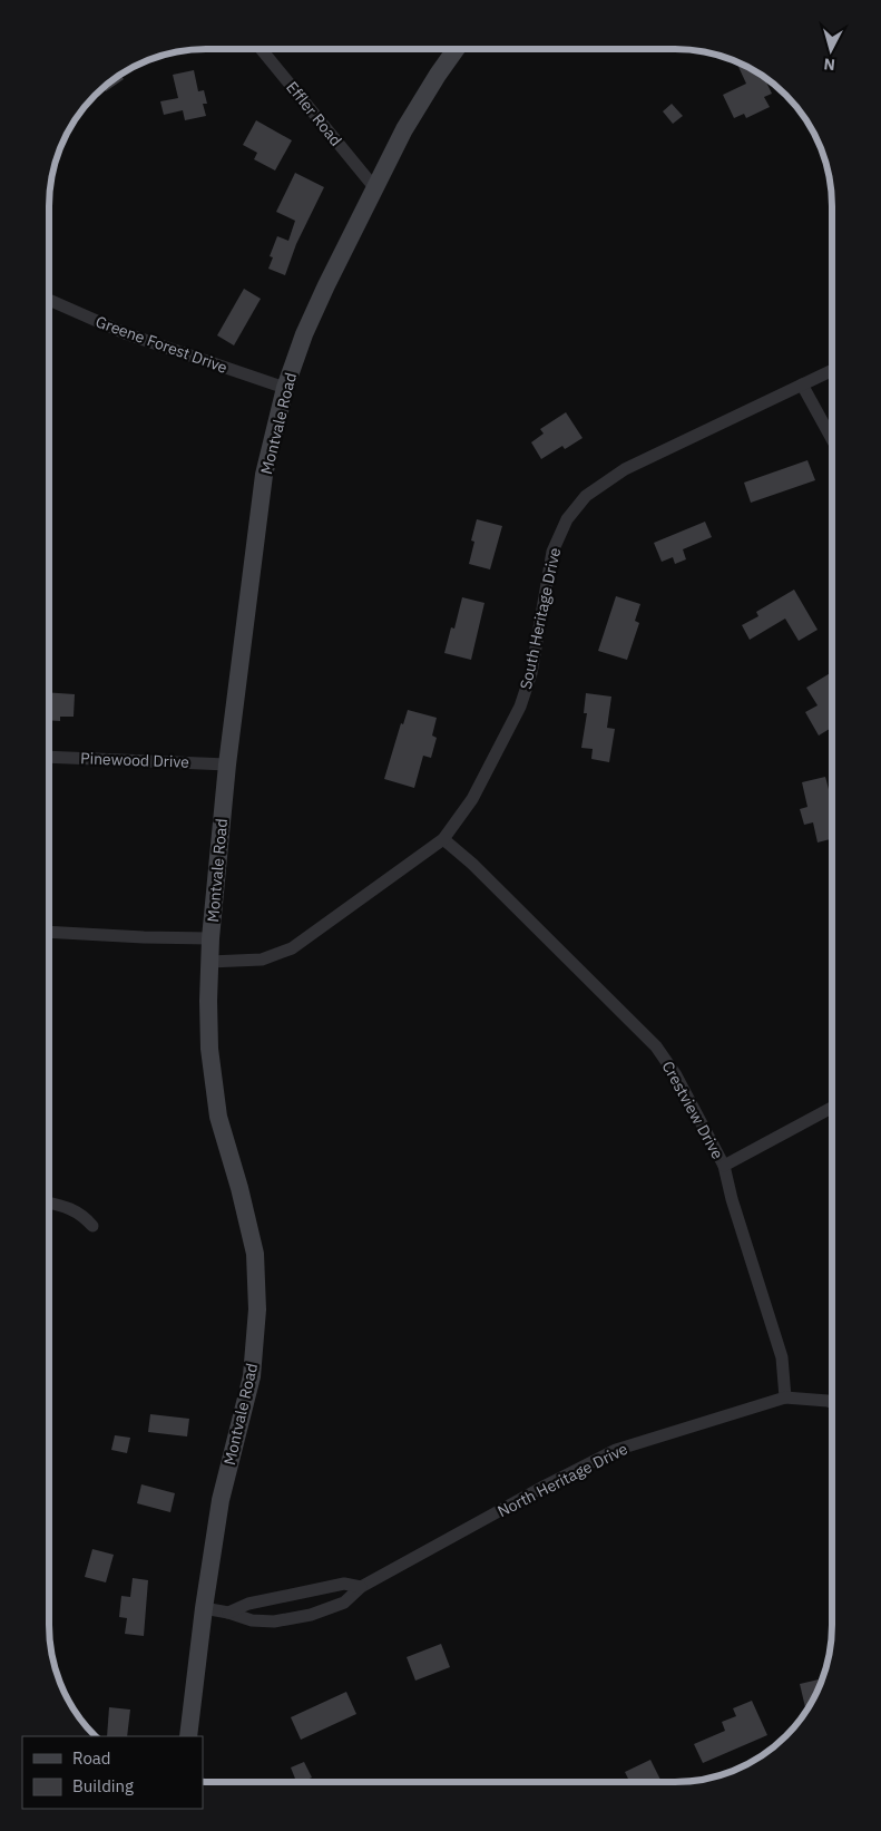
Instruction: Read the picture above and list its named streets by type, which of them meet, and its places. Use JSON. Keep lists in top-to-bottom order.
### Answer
{
  "streets": {
    "main road": ["Montvale Road"],
    "street": [
      "Effler Road",
      "Greene Forest Drive",
      "South Heritage Drive",
      "Pinewood Drive",
      "Crestview Drive",
      "North Heritage Drive"
    ]
  },
  "crossings": [
    ["Effler Road", "Montvale Road"],
    ["Greene Forest Drive", "Montvale Road"],
    ["Montvale Road", "South Heritage Drive"],
    ["Montvale Road", "Pinewood Drive"],
    ["Montvale Road", "North Heritage Drive"],
    ["South Heritage Drive", "Crestview Drive"],
    ["Crestview Drive", "North Heritage Drive"]
  ],
  "legend": ["Road", "Building"],
  "north": "bottom"
}
